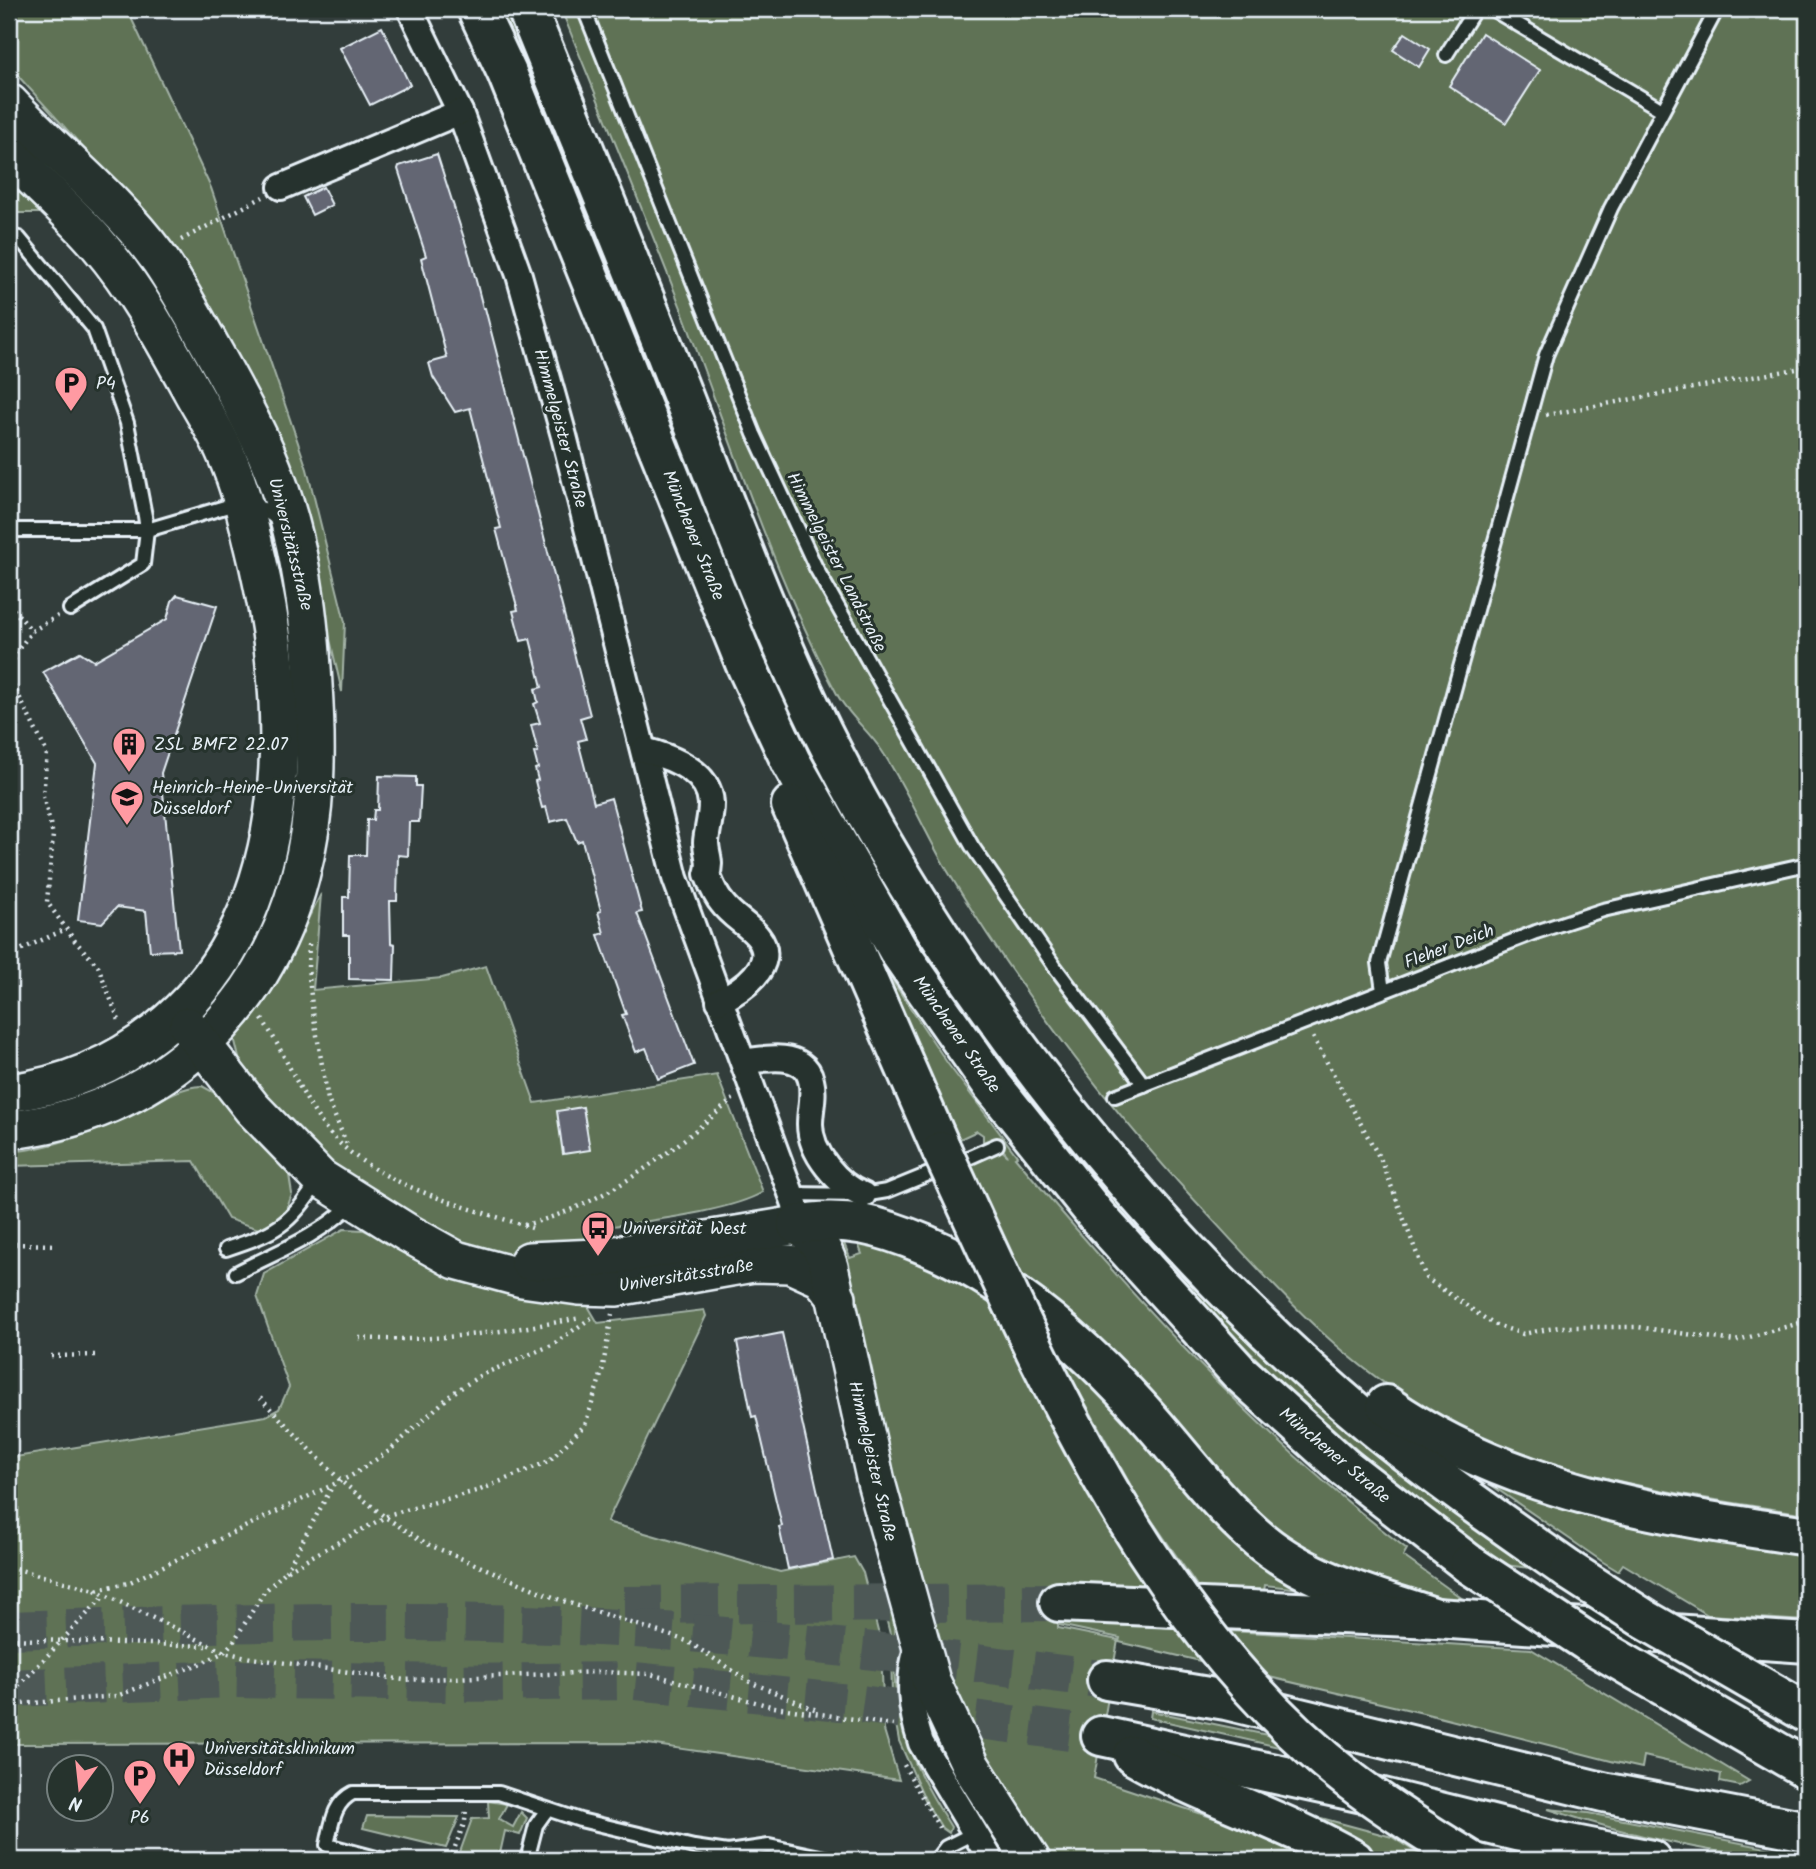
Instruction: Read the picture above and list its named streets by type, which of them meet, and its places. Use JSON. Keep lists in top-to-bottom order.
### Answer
{
  "streets": {
    "highway": ["Münchener Straße"],
    "street": ["Himmelgeister Straße", "Universitätsstraße"],
    "lane": ["Himmelgeister Landstraße", "Fleher Deich"]
  },
  "crossings": [
    ["Himmelgeister Straße", "Universitätsstraße"],
    ["Himmelgeister Landstraße", "Fleher Deich"]
  ],
  "places": {
    "parking": ["P4", "P6"],
    "building": ["ZSL BMFZ 22.07"],
    "school or university": ["Heinrich-Heine-Universität Düsseldorf"],
    "bus stop": ["Universität West"],
    "hospital": ["Universitätsklinikum Düsseldorf"]
  },
  "north": "bottom"
}
